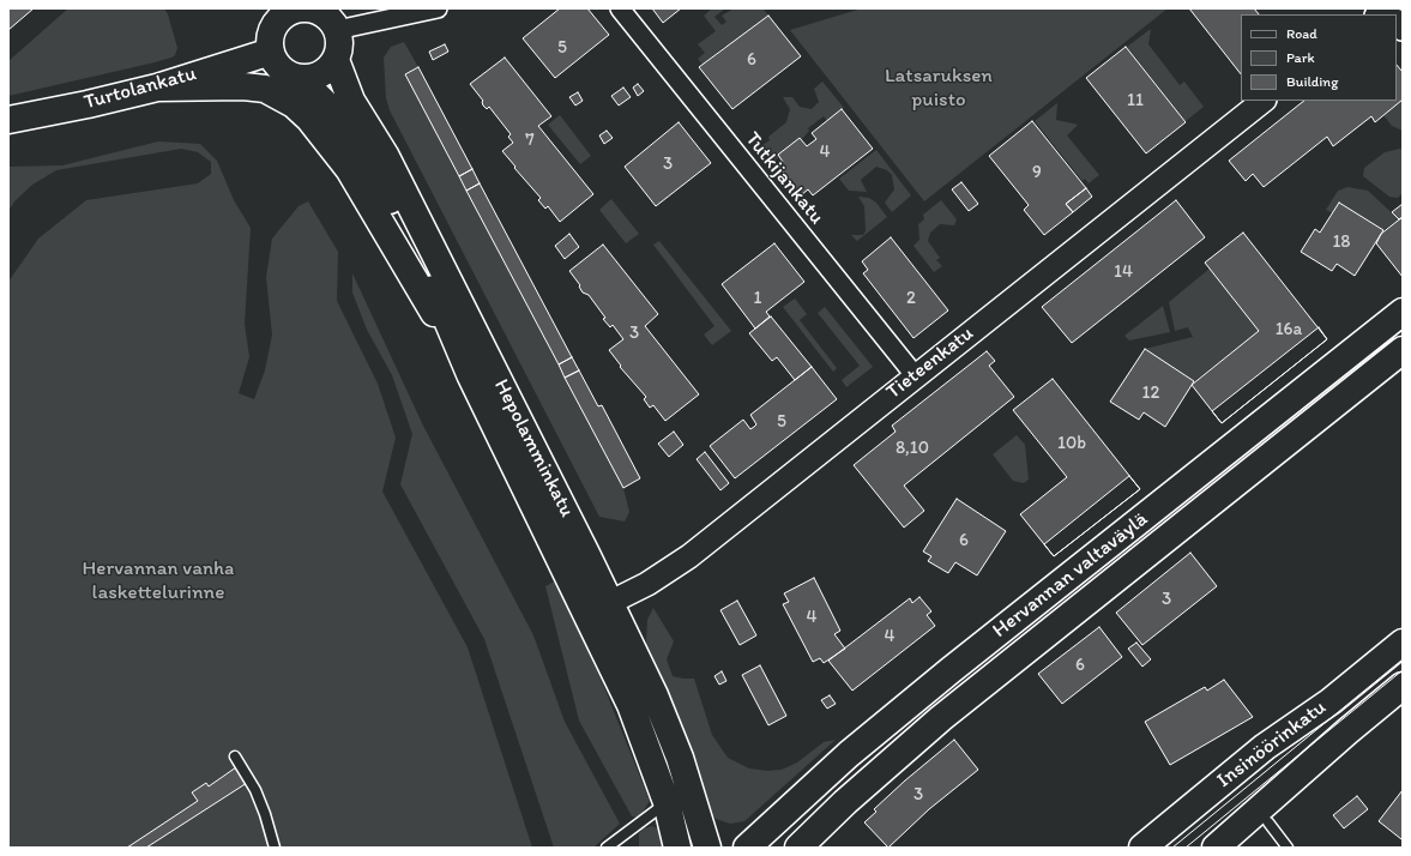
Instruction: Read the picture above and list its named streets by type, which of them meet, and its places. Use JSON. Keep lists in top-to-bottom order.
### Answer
{
  "streets": {
    "main road": [
      "Turtolankatu",
      "Hepolamminkatu",
      "Hervannan valtaväylä",
      "Insinöörinkatu"
    ],
    "street": ["Tutkijankatu", "Tieteenkatu"]
  },
  "crossings": [
    ["Turtolankatu", "Hepolamminkatu"],
    ["Tutkijankatu", "Tieteenkatu"],
    ["Tieteenkatu", "Hepolamminkatu"]
  ],
  "parks": ["Latsaruksen puisto", "Hervannan vanha laskettelurinne"],
  "house_numbers": [
    "5",
    "6",
    "11",
    "7",
    "4",
    "3",
    "9",
    "18",
    "14",
    "1",
    "2",
    "16a",
    "3",
    "12",
    "5",
    "10b",
    "8,10",
    "6",
    "3",
    "4",
    "4",
    "6",
    "3"
  ],
  "legend": ["Road", "Park", "Building"]
}
